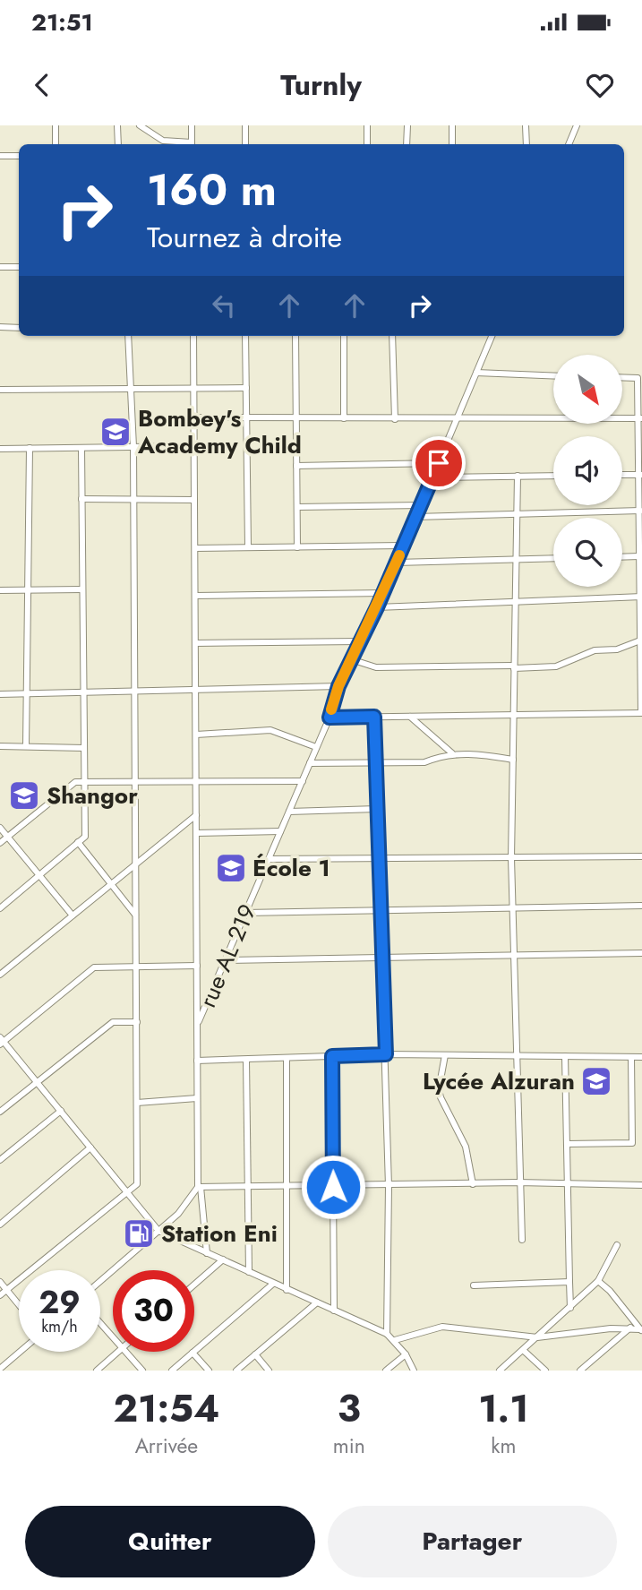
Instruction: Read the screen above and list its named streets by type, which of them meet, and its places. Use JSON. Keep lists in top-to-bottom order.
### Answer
{
  "streets": {
    "street": ["rue AL 219"]
  },
  "places": {
    "school or university": [
      "Bombey's Academy Child",
      "Shangor",
      "École 1",
      "Lycée Alzuran"
    ],
    "fuel station": ["Station Eni"]
  },
  "north": "bottom right",
  "page": {
    "status": "21:51",
    "header": "Turnly",
    "turn": ["160 m", "Tournez à droite"],
    "speed": "29 km/h",
    "limit": "30",
    "eta": [
      "21:54",
      "Arrivée",
      "3",
      "min",
      "1.1",
      "km"
    ],
    "buttons": ["Quitter", "Partager"]
  }
}
